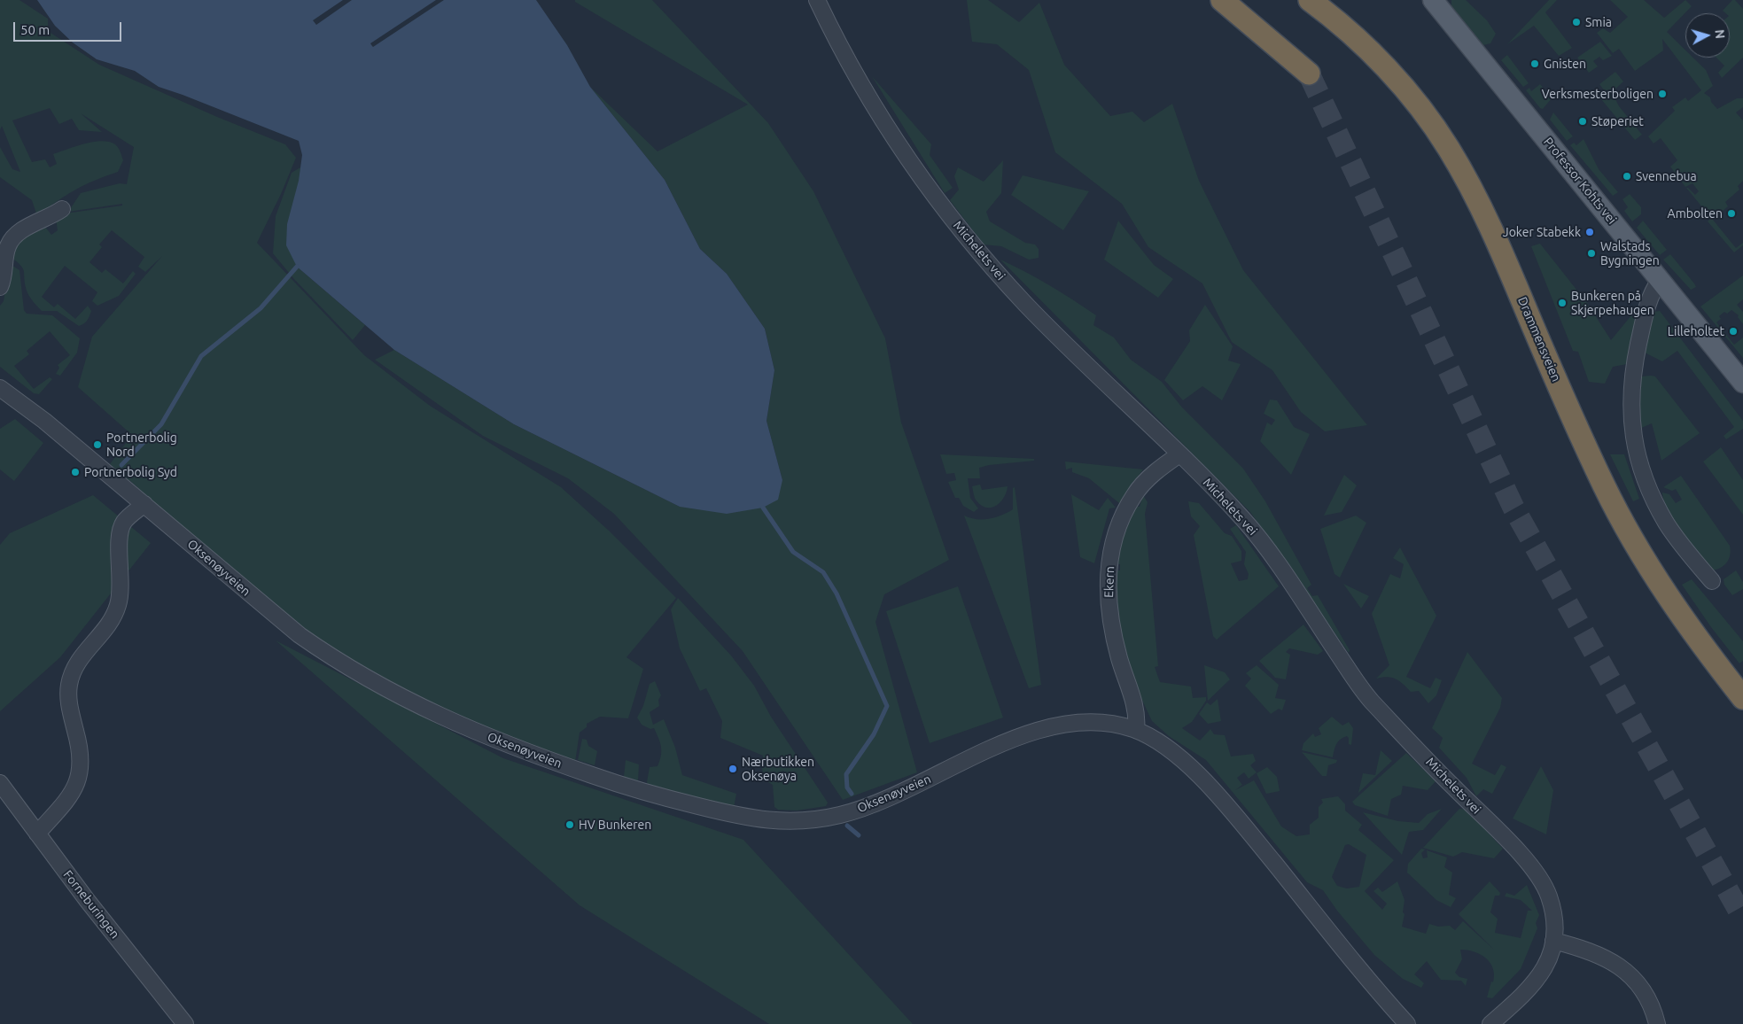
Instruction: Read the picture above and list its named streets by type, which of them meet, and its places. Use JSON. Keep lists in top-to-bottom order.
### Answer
{
  "streets": {
    "highway": ["Drammensveien"],
    "main road": ["Professor Kohts vei"],
    "street": [
      "Michelets vei",
      "Oksenøyveien",
      "Ekern",
      "Forneburingen"
    ]
  },
  "crossings": [
    ["Michelets vei", "Ekern"],
    ["Oksenøyveien", "Ekern"]
  ],
  "places": [
    "Smia",
    "Gnisten",
    "Verksmesterboligen",
    "Støperiet",
    "Svennebua",
    "Ambolten",
    "Joker Stabekk",
    "Walstads Bygningen",
    "Bunkeren på Skjerpehaugen",
    "Lilleholtet",
    "Portnerbolig Nord",
    "Portnerbolig Syd",
    "Nærbutikken Oksenøya",
    "HV Bunkeren"
  ],
  "scale_bar": "50 m",
  "north": "right"
}
